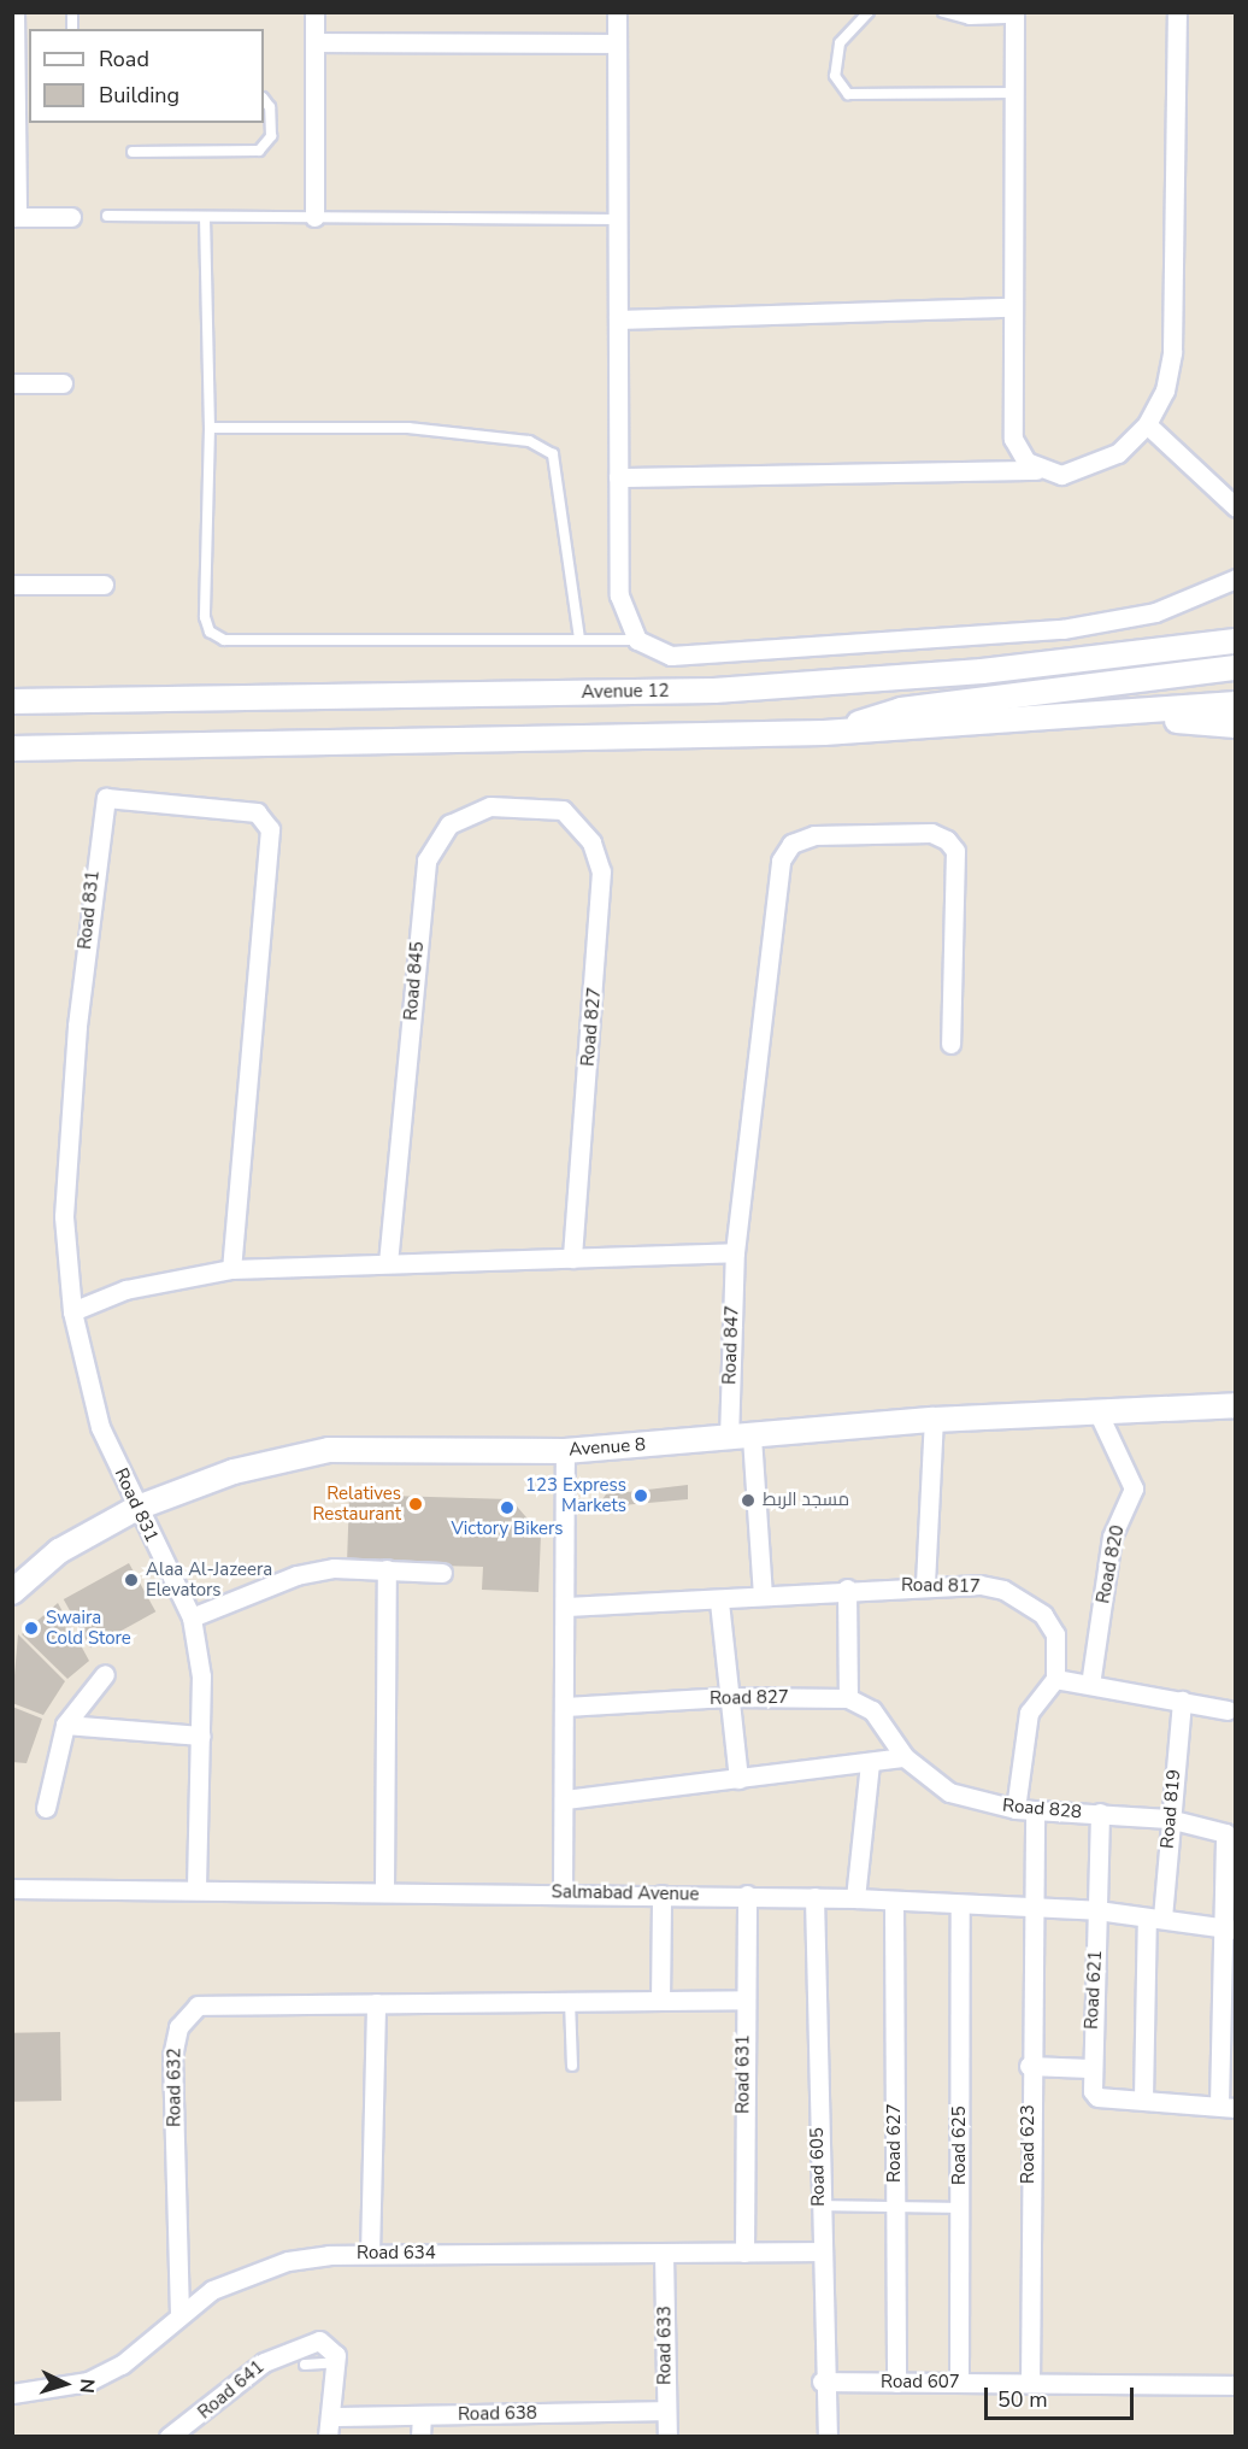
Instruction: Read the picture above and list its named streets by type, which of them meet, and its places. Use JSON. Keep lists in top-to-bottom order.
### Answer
{
  "streets": {
    "street": [
      "Avenue 12",
      "Road 831",
      "Road 845",
      "Road 827",
      "Road 847",
      "Avenue 8",
      "Road 820",
      "Road 817",
      "Road 828",
      "Road 819",
      "Salmabad Avenue",
      "Road 621",
      "Road 631",
      "Road 632",
      "Road 627",
      "Road 623",
      "Road 625",
      "Road 605",
      "Road 634",
      "Road 633",
      "Road 607",
      "Road 641",
      "Road 638"
    ]
  },
  "crossings": [
    ["Road 831", "Avenue 8"],
    ["Road 831", "Salmabad Avenue"],
    ["Road 845", "Road 827"],
    ["Road 847", "Avenue 8"],
    ["Road 847", "Road 817"],
    ["Avenue 8", "Road 820"],
    ["Road 828", "Road 819"],
    ["Road 828", "Road 621"],
    ["Road 828", "Road 623"],
    ["Road 819", "Salmabad Avenue"],
    ["Road 819", "Road 621"],
    ["Salmabad Avenue", "Road 621"],
    ["Salmabad Avenue", "Road 631"],
    ["Salmabad Avenue", "Road 627"],
    ["Salmabad Avenue", "Road 623"],
    ["Salmabad Avenue", "Road 625"],
    ["Salmabad Avenue", "Road 605"],
    ["Road 631", "Road 632"],
    ["Road 631", "Road 634"],
    ["Road 632", "Road 634"],
    ["Road 627", "Road 607"],
    ["Road 623", "Road 607"],
    ["Road 625", "Road 607"],
    ["Road 605", "Road 634"],
    ["Road 605", "Road 607"],
    ["Road 634", "Road 633"],
    ["Road 633", "Road 638"]
  ],
  "places": [
    "123 Express Markets",
    "مسجد الربط",
    "Relatives Restaurant",
    "Victory Bikers",
    "Alaa Al-Jazeera Elevators",
    "Swaira Cold Store"
  ],
  "legend": ["Road", "Building"],
  "scale_bar": "50 m",
  "north": "right"
}
